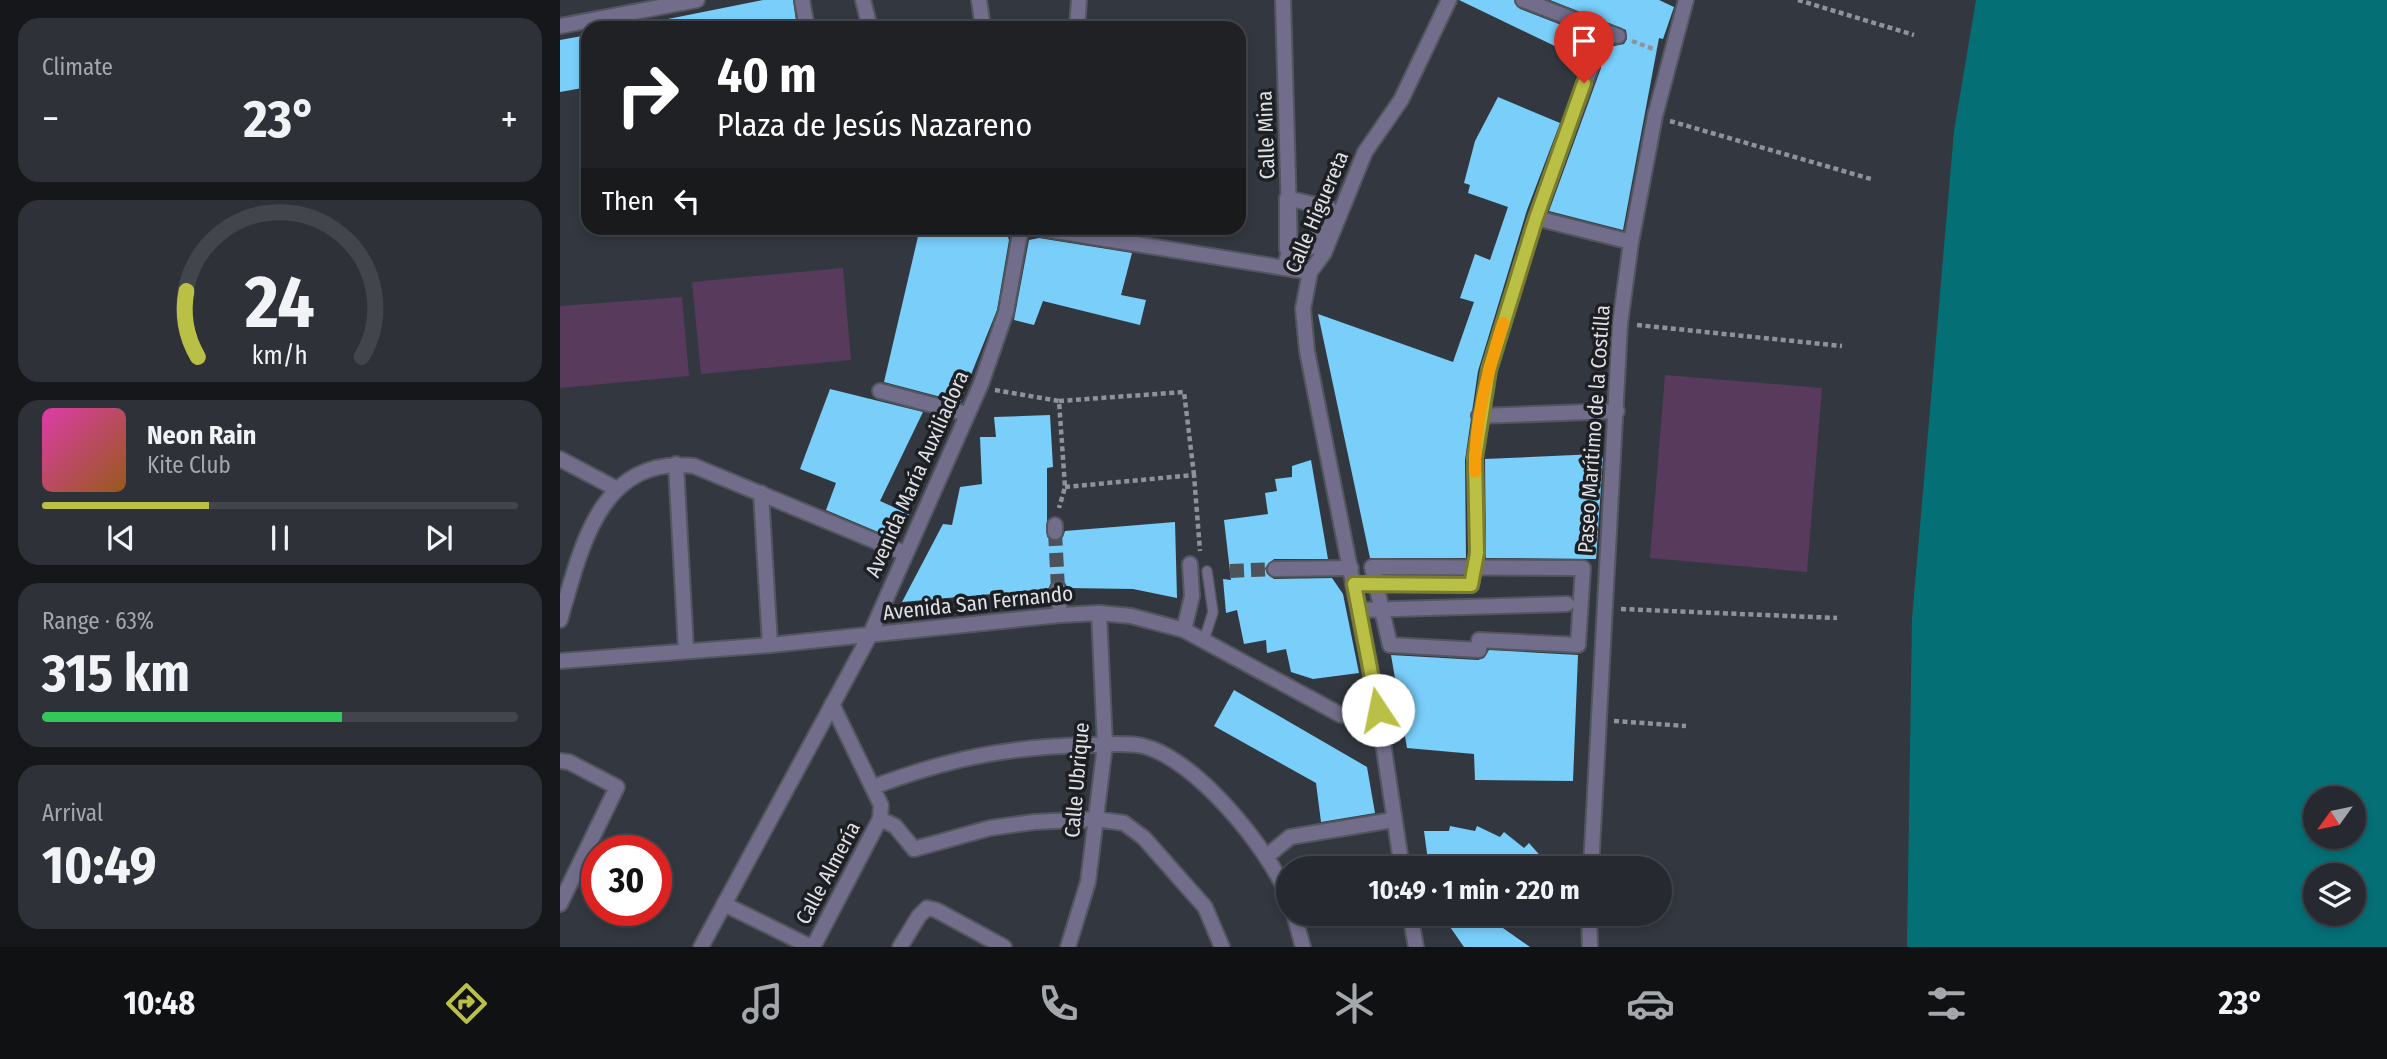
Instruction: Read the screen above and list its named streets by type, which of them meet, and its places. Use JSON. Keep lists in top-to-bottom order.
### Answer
{
  "streets": {
    "street": [
      "Calle Mina",
      "Calle Higuereta",
      "Paseo Marítimo de la Costilla",
      "Avenida María Auxiliadora",
      "Avenida San Fernando",
      "Calle Ubrique",
      "Calle Almería"
    ]
  },
  "crossings": [
    ["Calle Higuereta", "Avenida San Fernando"],
    ["Avenida María Auxiliadora", "Avenida San Fernando"],
    ["Avenida María Auxiliadora", "Calle Almería"],
    ["Avenida San Fernando", "Calle Ubrique"]
  ],
  "north": "bottom left",
  "page": {
    "tile": [
      "Climate",
      ["Range · 63%", "315 km"],
      ["Arrival", "10:49"]
    ],
    "turn": ["40 m", "Plaza de Jesús Nazareno"],
    "heat": ["−", "23°", "+"],
    "then": "Then",
    "song": ["Neon Rain", "Kite Club"],
    "limit": "30",
    "trip": "10:49 · 1 min · 220 m",
    "tabs": ["10:48", "23°"],
    "gauge": ["24", "km/h"]
  }
}
